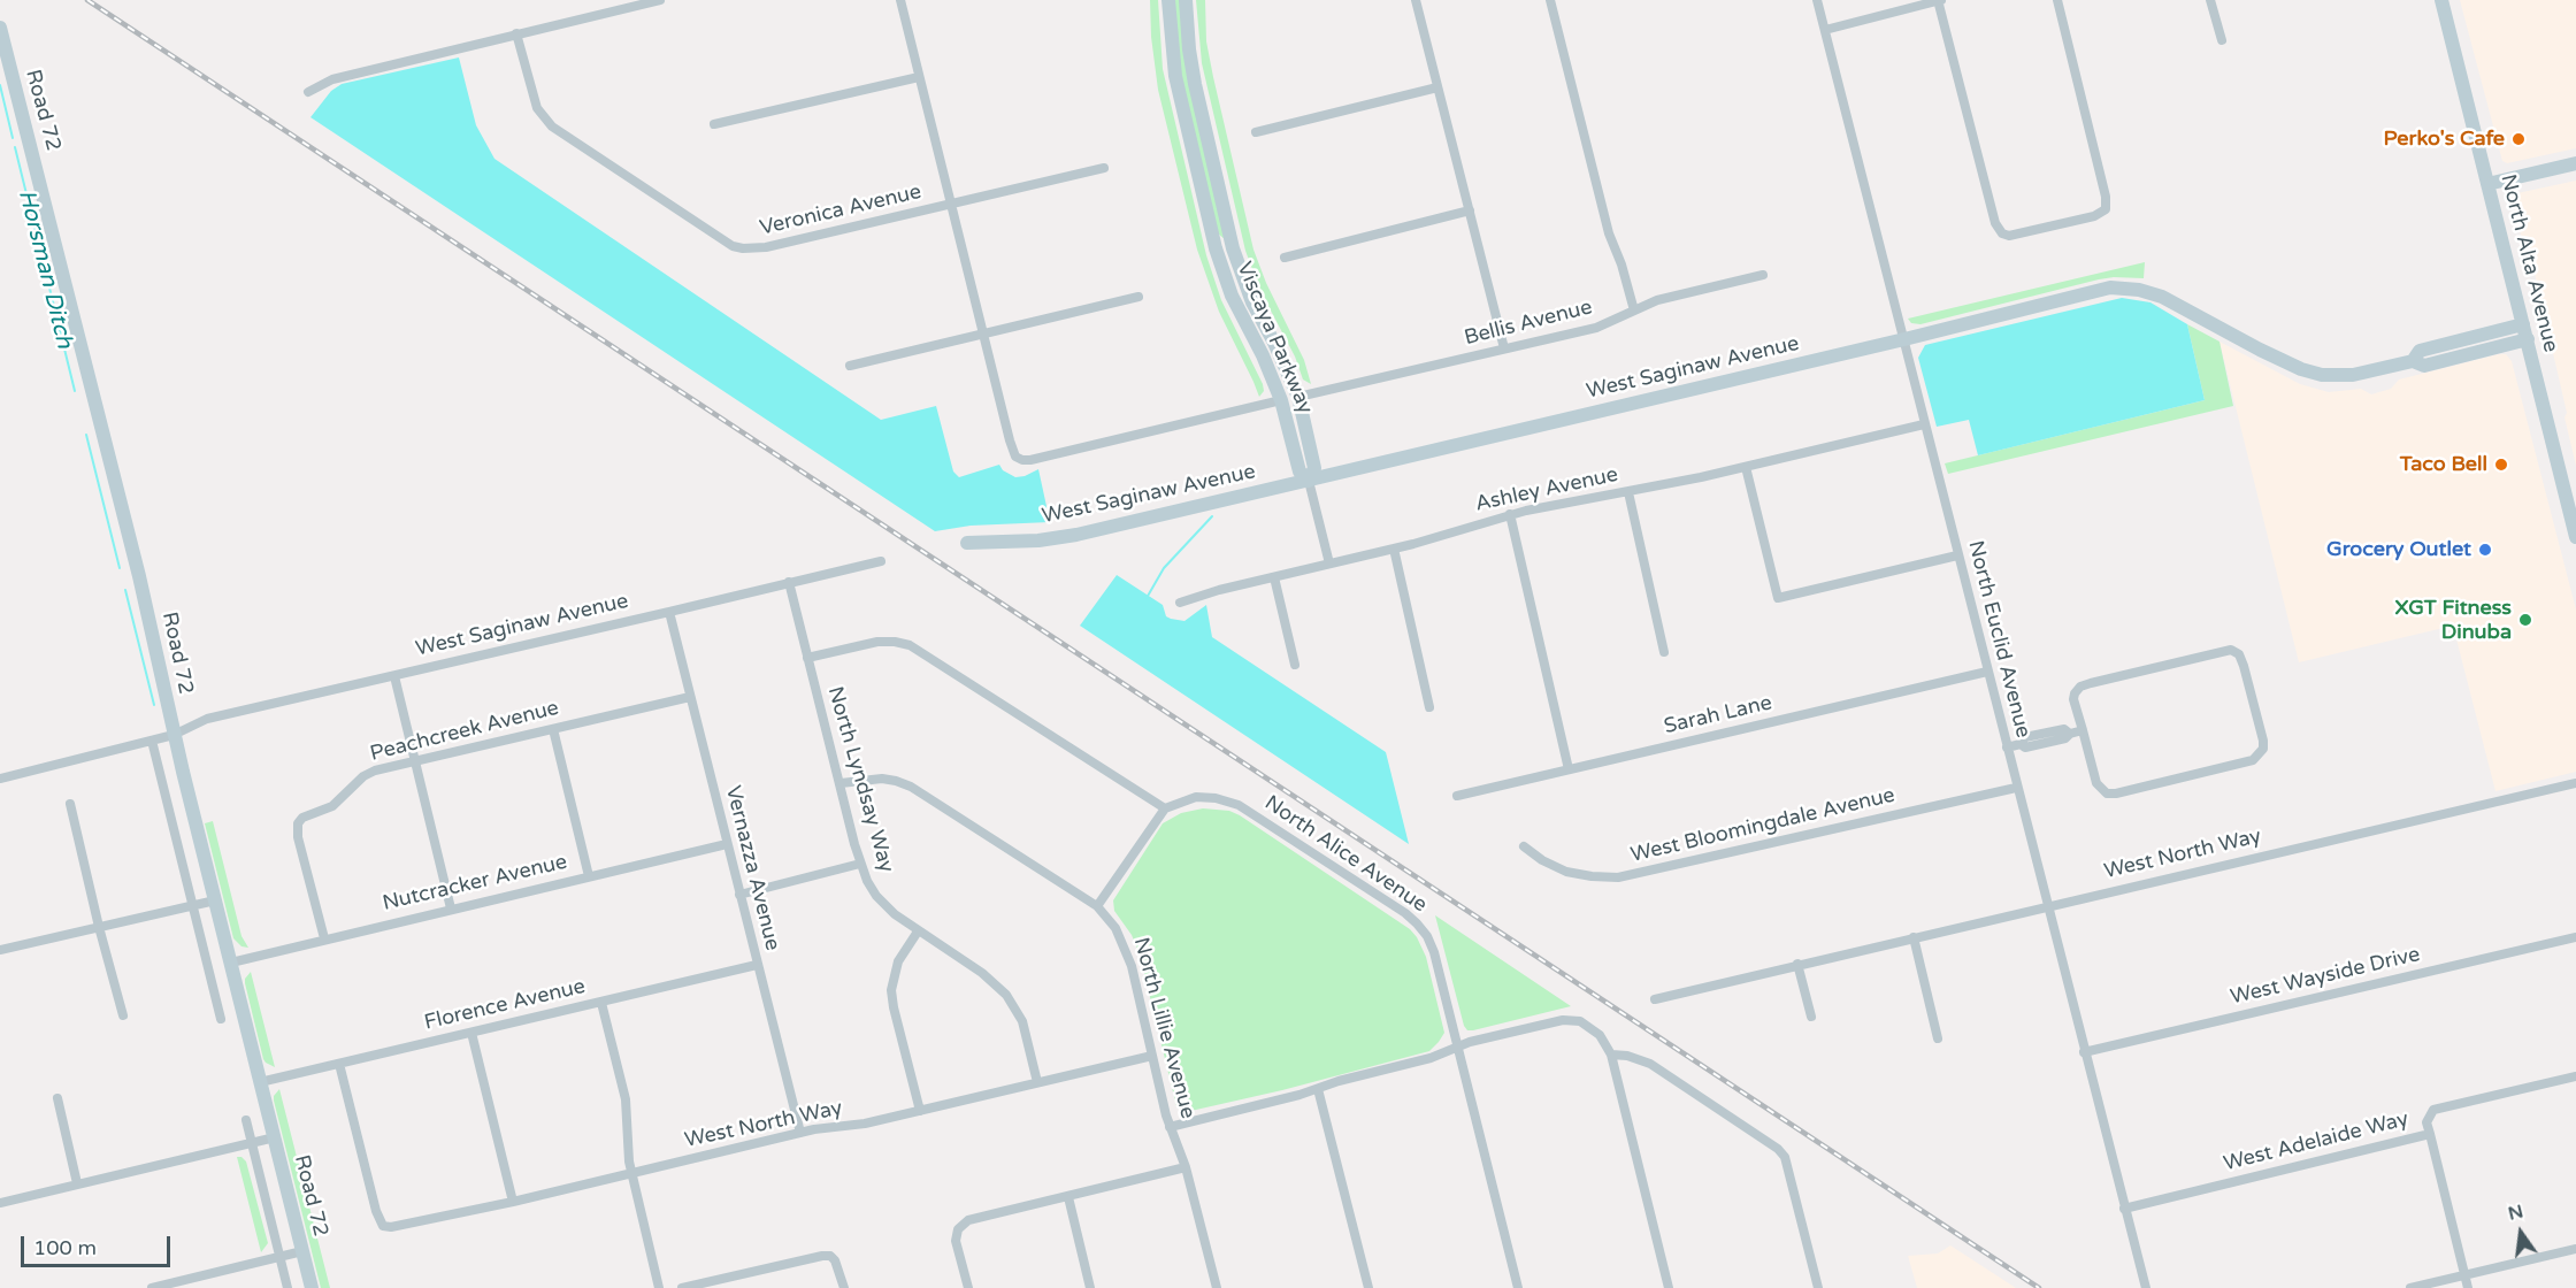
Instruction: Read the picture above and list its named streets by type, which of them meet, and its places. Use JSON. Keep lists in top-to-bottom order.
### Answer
{
  "streets": {
    "street": [
      "Road 72",
      "Veronica Avenue",
      "North Alta Avenue",
      "Bellis Avenue",
      "Viscaya Parkway",
      "West Saginaw Avenue",
      "Ashley Avenue",
      "North Euclid Avenue",
      "Sarah Lane",
      "Peachcreek Avenue",
      "North Lyndsay Way",
      "West Bloomingdale Avenue",
      "North Alice Avenue",
      "West North Way",
      "Vernazza Avenue",
      "Nutcracker Avenue",
      "West Wayside Drive",
      "Florence Avenue",
      "North Lillie Avenue",
      "West Adelaide Way"
    ]
  },
  "crossings": [
    ["Road 72", "West Saginaw Avenue"],
    ["Road 72", "Nutcracker Avenue"],
    ["Road 72", "Florence Avenue"],
    ["North Alta Avenue", "West Saginaw Avenue"],
    ["Bellis Avenue", "Viscaya Parkway"],
    ["Viscaya Parkway", "West Saginaw Avenue"],
    ["West Saginaw Avenue", "North Euclid Avenue"],
    ["West Saginaw Avenue", "North Lyndsay Way"],
    ["West Saginaw Avenue", "Vernazza Avenue"],
    ["Ashley Avenue", "North Euclid Avenue"],
    ["North Euclid Avenue", "Sarah Lane"],
    ["North Euclid Avenue", "West Bloomingdale Avenue"],
    ["North Euclid Avenue", "West North Way"],
    ["North Euclid Avenue", "West Wayside Drive"],
    ["North Euclid Avenue", "West Adelaide Way"],
    ["Peachcreek Avenue", "Vernazza Avenue"],
    ["Peachcreek Avenue", "Nutcracker Avenue"],
    ["North Lyndsay Way", "West North Way"],
    ["North Lyndsay Way", "North Lillie Avenue"],
    ["West North Way", "Vernazza Avenue"],
    ["West North Way", "Florence Avenue"],
    ["West North Way", "North Lillie Avenue"],
    ["Vernazza Avenue", "Nutcracker Avenue"],
    ["Vernazza Avenue", "Florence Avenue"]
  ],
  "water": ["Horsman Ditch"],
  "places": [
    "Perko's Cafe",
    "Taco Bell",
    "Grocery Outlet",
    "XGT Fitness Dinuba"
  ],
  "scale_bar": "100 m",
  "north": "top"
}
